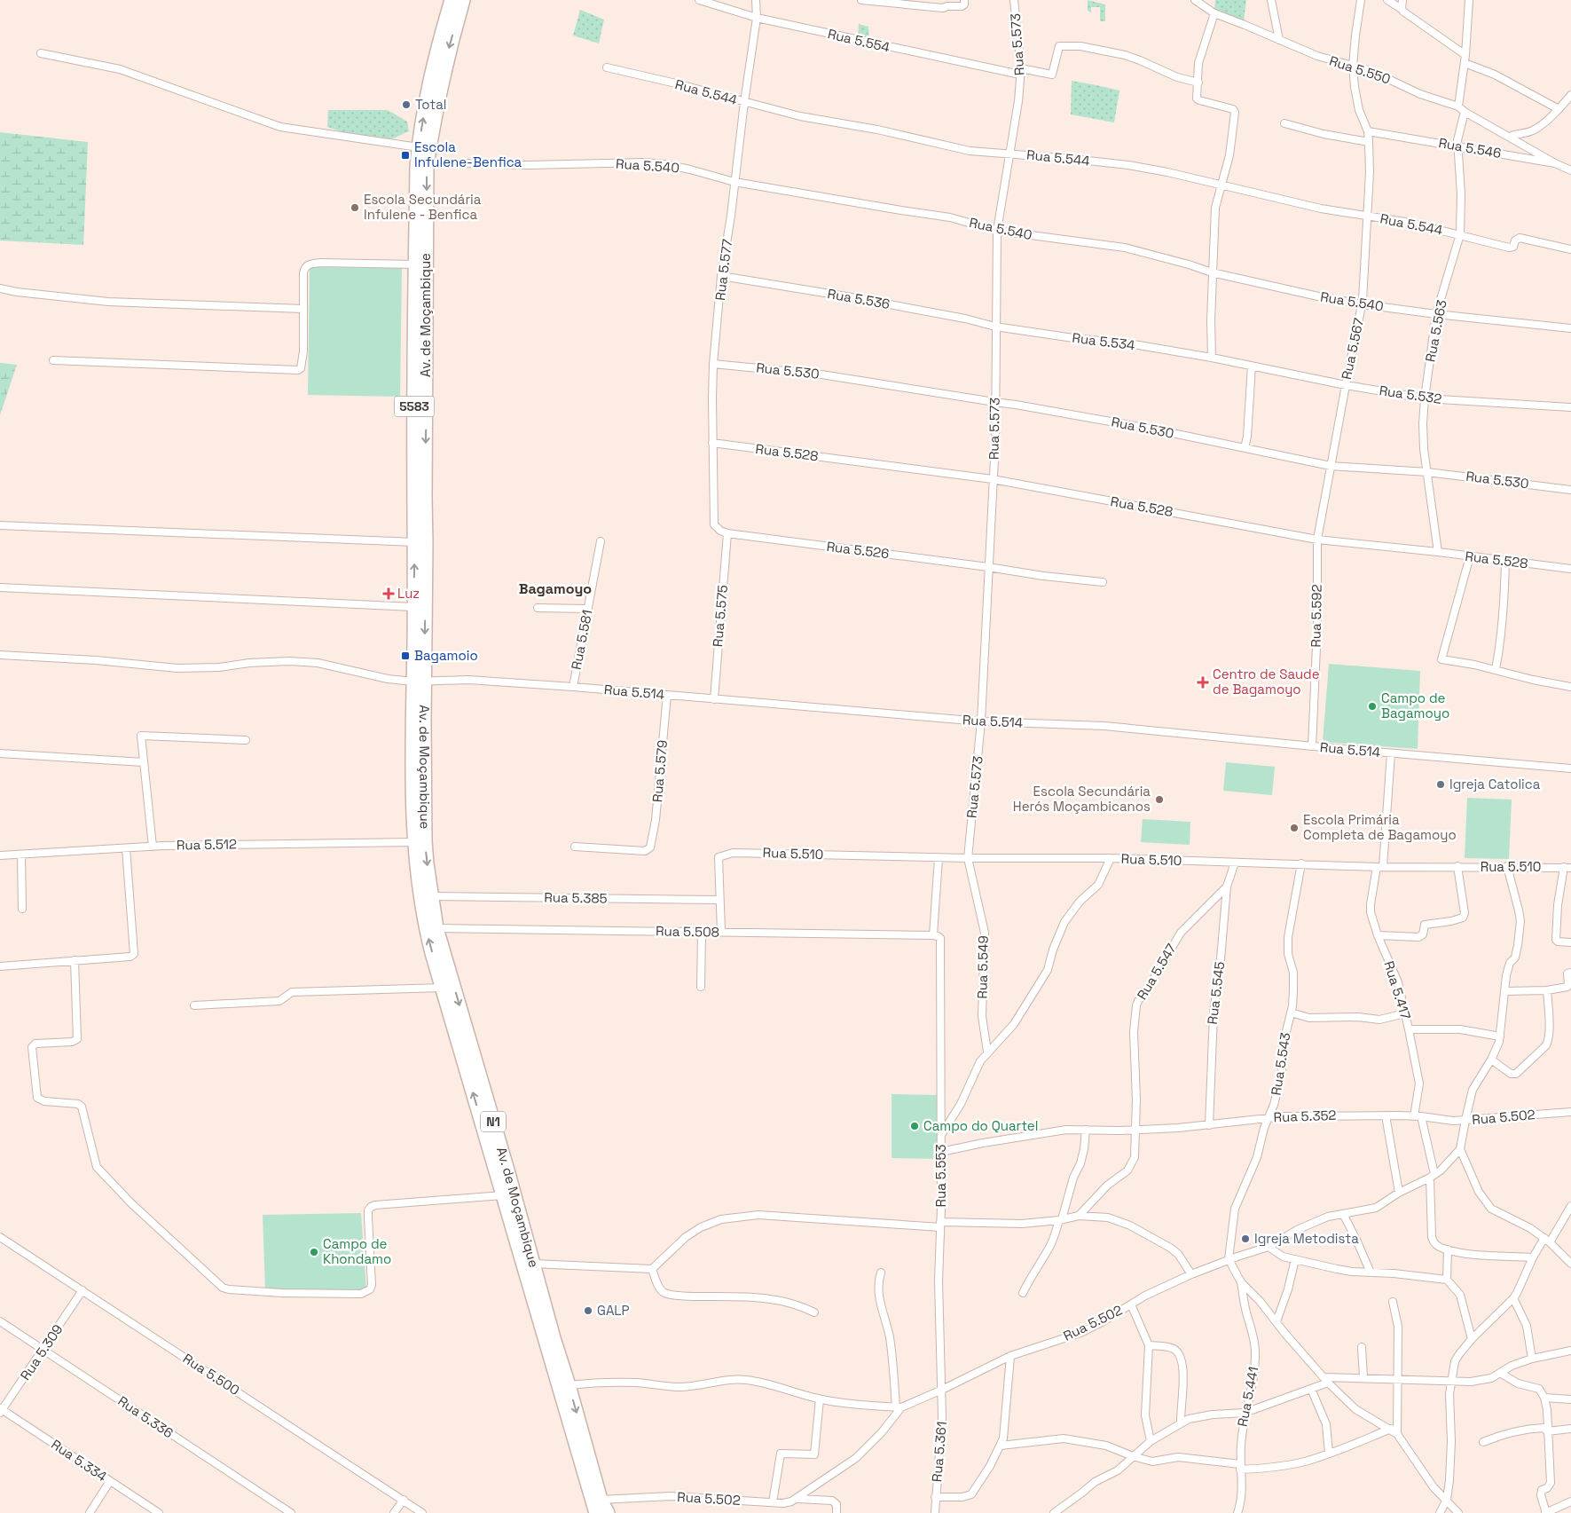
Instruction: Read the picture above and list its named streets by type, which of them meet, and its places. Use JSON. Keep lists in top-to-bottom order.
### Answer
{
  "streets": {
    "highway": ["Av. de Moçambique", "5583", "N1"],
    "street": [
      "Rua 5.554",
      "Rua 5.573",
      "Rua 5.550",
      "Rua 5.544",
      "Rua 5.546",
      "Rua 5.540",
      "Rua 5.577",
      "Rua 5.536",
      "Rua 5.563",
      "Rua 5.534",
      "Rua 5.567",
      "Rua 5.530",
      "Rua 5.532",
      "Rua 5.528",
      "Rua 5.526",
      "Rua 5.575",
      "Rua 5.592",
      "Rua 5.581",
      "Rua 5.514",
      "Rua 5.579",
      "Rua 5.512",
      "Rua 5.510",
      "Rua 5.385",
      "Rua 5.508",
      "Rua 5.549",
      "Rua 5.547",
      "Rua 5.417",
      "Rua 5.545",
      "Rua 5.543",
      "Rua 5.352",
      "Rua 5.502",
      "Rua 5.553",
      "Rua 5.309",
      "Rua 5.500",
      "Rua 5.441",
      "Rua 5.336",
      "Rua 5.361",
      "Rua 5.334"
    ]
  },
  "crossings": [
    ["Rua 5.554", "Rua 5.573"],
    ["Rua 5.554", "Rua 5.577"],
    ["Rua 5.573", "Rua 5.544"],
    ["Rua 5.573", "Rua 5.540"],
    ["Rua 5.573", "Rua 5.536"],
    ["Rua 5.573", "Rua 5.534"],
    ["Rua 5.573", "Rua 5.530"],
    ["Rua 5.573", "Rua 5.528"],
    ["Rua 5.573", "Rua 5.526"],
    ["Rua 5.573", "Rua 5.514"],
    ["Rua 5.573", "Rua 5.510"],
    ["Rua 5.573", "Rua 5.549"],
    ["Rua 5.550", "Rua 5.546"],
    ["Rua 5.550", "Rua 5.563"],
    ["Rua 5.550", "Rua 5.567"],
    ["Rua 5.544", "Rua 5.577"],
    ["Rua 5.544", "Rua 5.563"],
    ["Rua 5.544", "Rua 5.567"],
    ["Rua 5.546", "Rua 5.563"],
    ["Rua 5.546", "Rua 5.567"],
    ["Rua 5.540", "Rua 5.577"],
    ["Rua 5.540", "Av. de Moçambique"],
    ["Rua 5.540", "Rua 5.563"],
    ["Rua 5.540", "Rua 5.567"],
    ["Rua 5.577", "Rua 5.536"],
    ["Rua 5.577", "Rua 5.530"],
    ["Rua 5.577", "Rua 5.528"],
    ["Rua 5.577", "Rua 5.526"],
    ["Rua 5.577", "Rua 5.575"],
    ["Rua 5.536", "Rua 5.534"],
    ["Av. de Moçambique", "Rua 5.514"],
    ["Av. de Moçambique", "Rua 5.512"],
    ["Av. de Moçambique", "Rua 5.385"],
    ["Av. de Moçambique", "Rua 5.508"],
    ["Av. de Moçambique", "Rua 5.502"],
    ["Rua 5.563", "Rua 5.530"],
    ["Rua 5.563", "Rua 5.532"],
    ["Rua 5.563", "Rua 5.528"],
    ["Rua 5.534", "Rua 5.532"],
    ["Rua 5.567", "Rua 5.530"],
    ["Rua 5.567", "Rua 5.532"],
    ["Rua 5.567", "Rua 5.528"],
    ["Rua 5.567", "Rua 5.592"],
    ["Rua 5.528", "Rua 5.592"],
    ["Rua 5.526", "Rua 5.575"],
    ["Rua 5.575", "Rua 5.514"],
    ["Rua 5.592", "Rua 5.514"],
    ["Rua 5.581", "Rua 5.514"],
    ["Rua 5.514", "Rua 5.579"],
    ["Rua 5.514", "Rua 5.417"],
    ["Rua 5.510", "Rua 5.385"],
    ["Rua 5.510", "Rua 5.549"],
    ["Rua 5.510", "Rua 5.417"],
    ["Rua 5.510", "Rua 5.545"],
    ["Rua 5.510", "Rua 5.543"],
    ["Rua 5.510", "Rua 5.553"],
    ["Rua 5.508", "Rua 5.553"],
    ["Rua 5.547", "Rua 5.545"],
    ["Rua 5.547", "Rua 5.352"],
    ["Rua 5.417", "Rua 5.352"],
    ["Rua 5.545", "Rua 5.352"],
    ["Rua 5.543", "Rua 5.352"],
    ["Rua 5.543", "Rua 5.502"],
    ["Rua 5.352", "Rua 5.502"],
    ["Rua 5.502", "Rua 5.553"],
    ["Rua 5.502", "Rua 5.361"],
    ["Rua 5.553", "Rua 5.361"],
    ["Rua 5.309", "Rua 5.500"],
    ["Rua 5.309", "Rua 5.336"],
    ["Rua 5.309", "Rua 5.334"]
  ],
  "districts": ["Bagamoyo"],
  "places": {
    "other": [
      "Total",
      "Escola Secundária Infulene - Benfica",
      "Campo de Bagamoyo",
      "Igreja Catolica",
      "Escola Secundária Herós Moçambicanos",
      "Escola Primária Completa de Bagamoyo",
      "Campo do Quartel",
      "Igreja Metodista",
      "Campo de Khondamo",
      "GALP"
    ],
    "transit": ["Escola Infulene-Benfica", "Bagamoio"],
    "health": ["Luz", "Centro de Saude de Bagamoyo"]
  }
}
